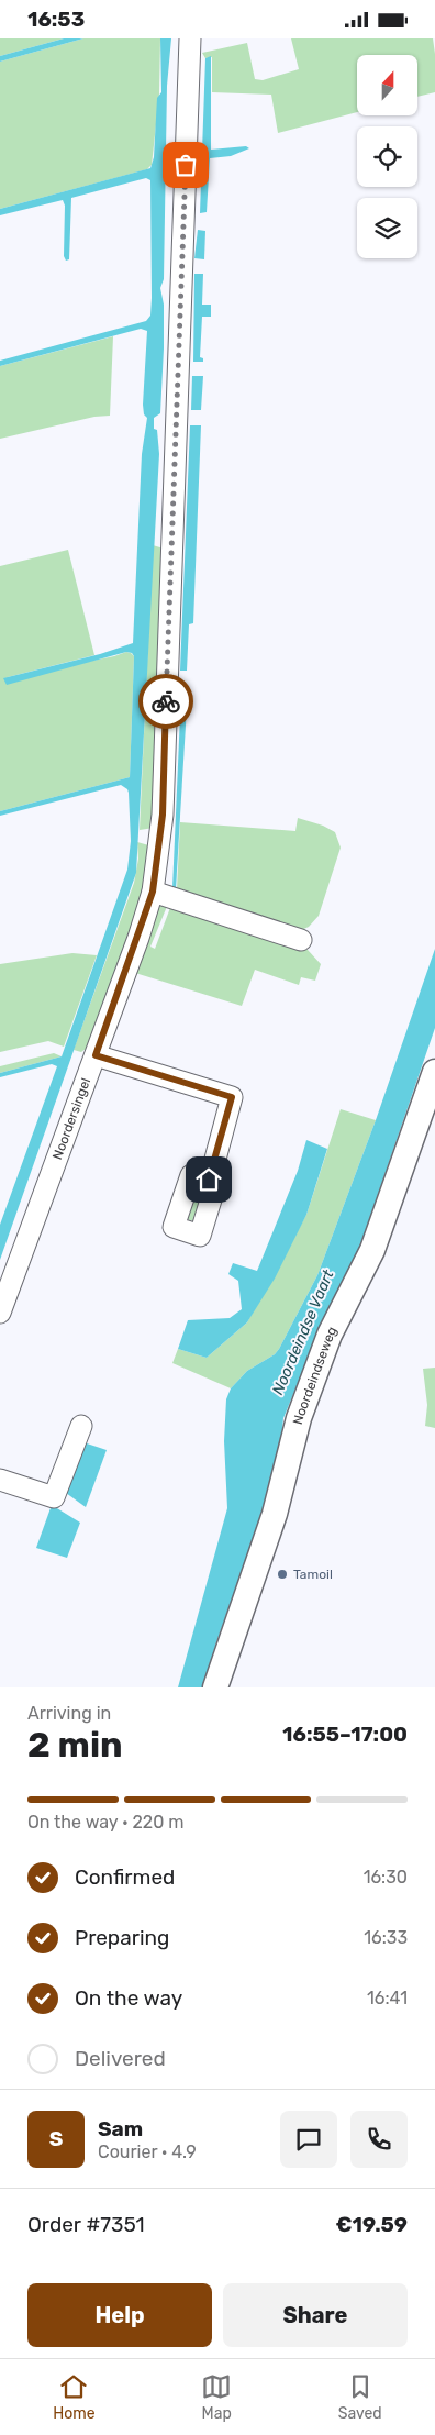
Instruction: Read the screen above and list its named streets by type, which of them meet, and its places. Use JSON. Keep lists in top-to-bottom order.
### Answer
{
  "streets": {
    "street": ["Noordersingel", "Noordeindseweg"]
  },
  "water": ["Noordeindse Vaart"],
  "places": ["Tamoil"],
  "north": "top",
  "page": {
    "status": "16:53",
    "heading": ["2 min", "Arriving in", "16:55–17:00"],
    "panel": [
      "Sam",
      "Courier · 4.9",
      "Order #7351",
      "€19.59"
    ],
    "bar": "On the way · 220 m",
    "list": [
      ["Confirmed", "16:30"],
      ["Preparing", "16:33"],
      ["On the way", "16:41"],
      "Delivered"
    ],
    "round": "S",
    "buttons": ["Help", "Share"],
    "tabs": ["Home", "Map", "Saved"]
  }
}
